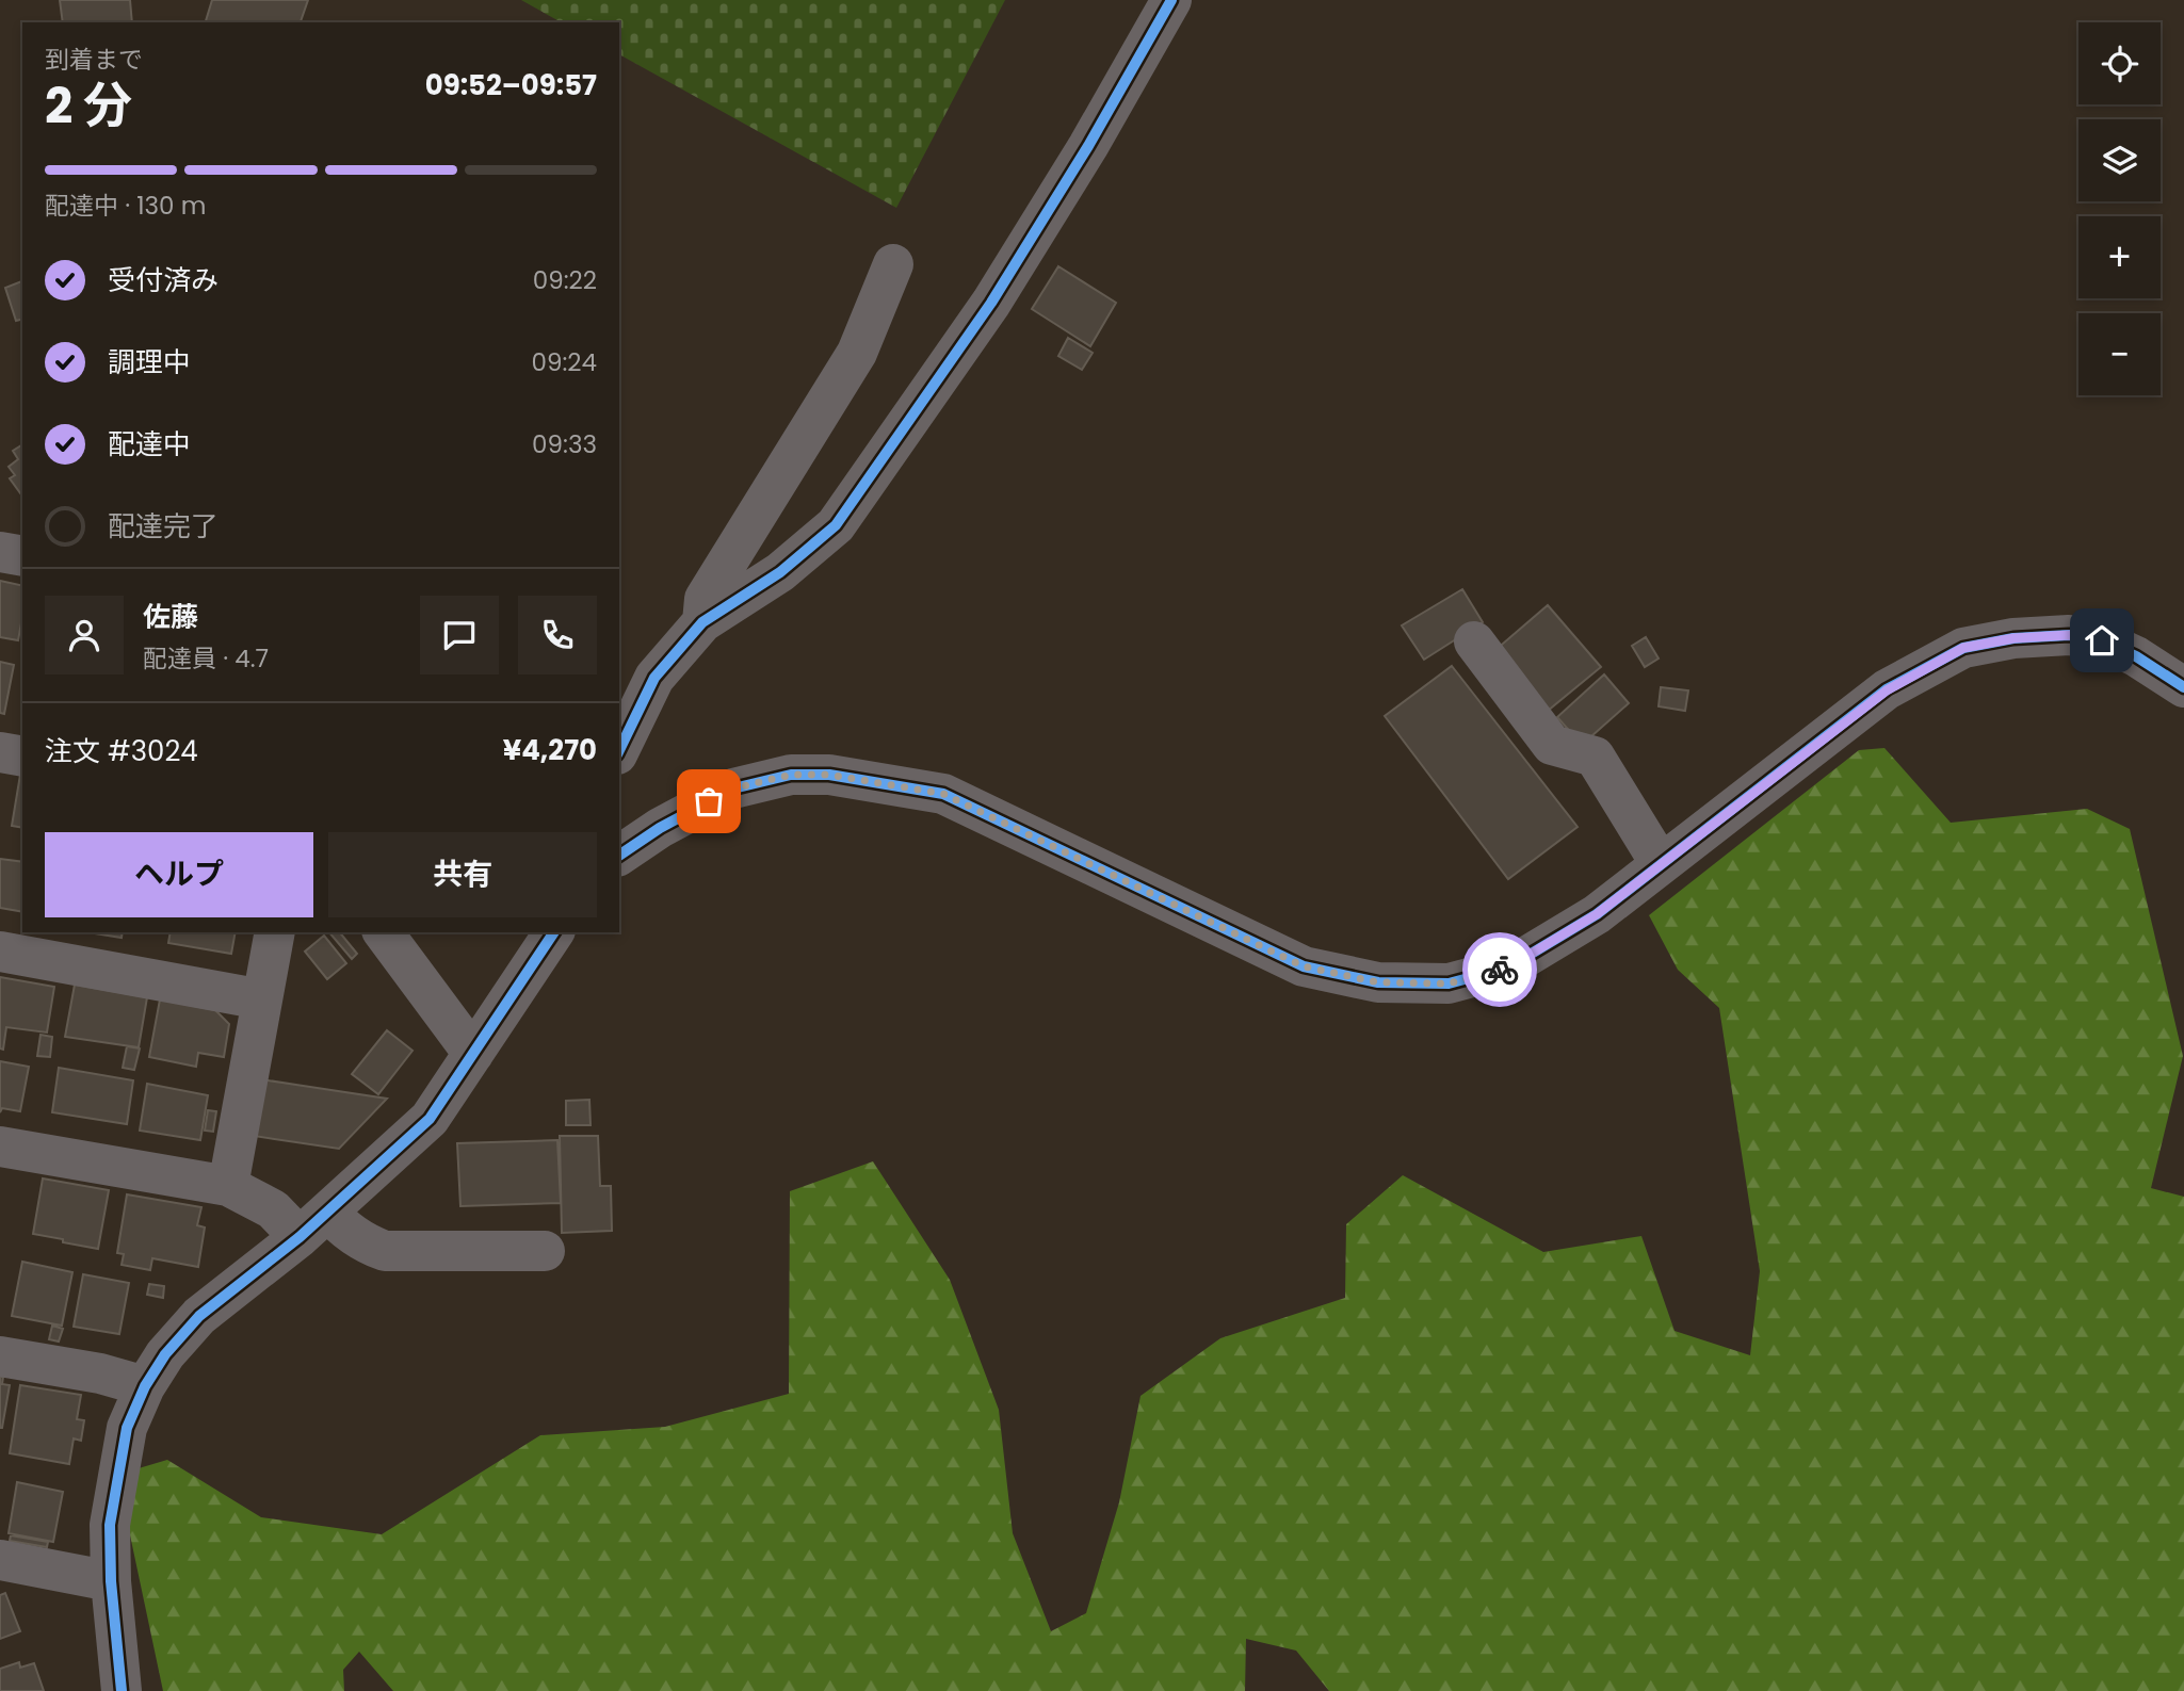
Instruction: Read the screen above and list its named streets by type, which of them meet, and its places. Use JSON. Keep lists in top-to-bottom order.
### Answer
{
  "page": {
    "map_buttons": ["+", "−"],
    "heading": ["2 分", "到着まで", "09:52–09:57"],
    "panel": [
      "佐藤",
      "配達員 · 4.7",
      "注文 #3024",
      "¥4,270"
    ],
    "bar": "配達中 · 130 m",
    "list": [
      ["受付済み", "09:22"],
      ["調理中", "09:24"],
      ["配達中", "09:33"],
      "配達完了"
    ],
    "buttons": ["ヘルプ", "共有"]
  }
}
